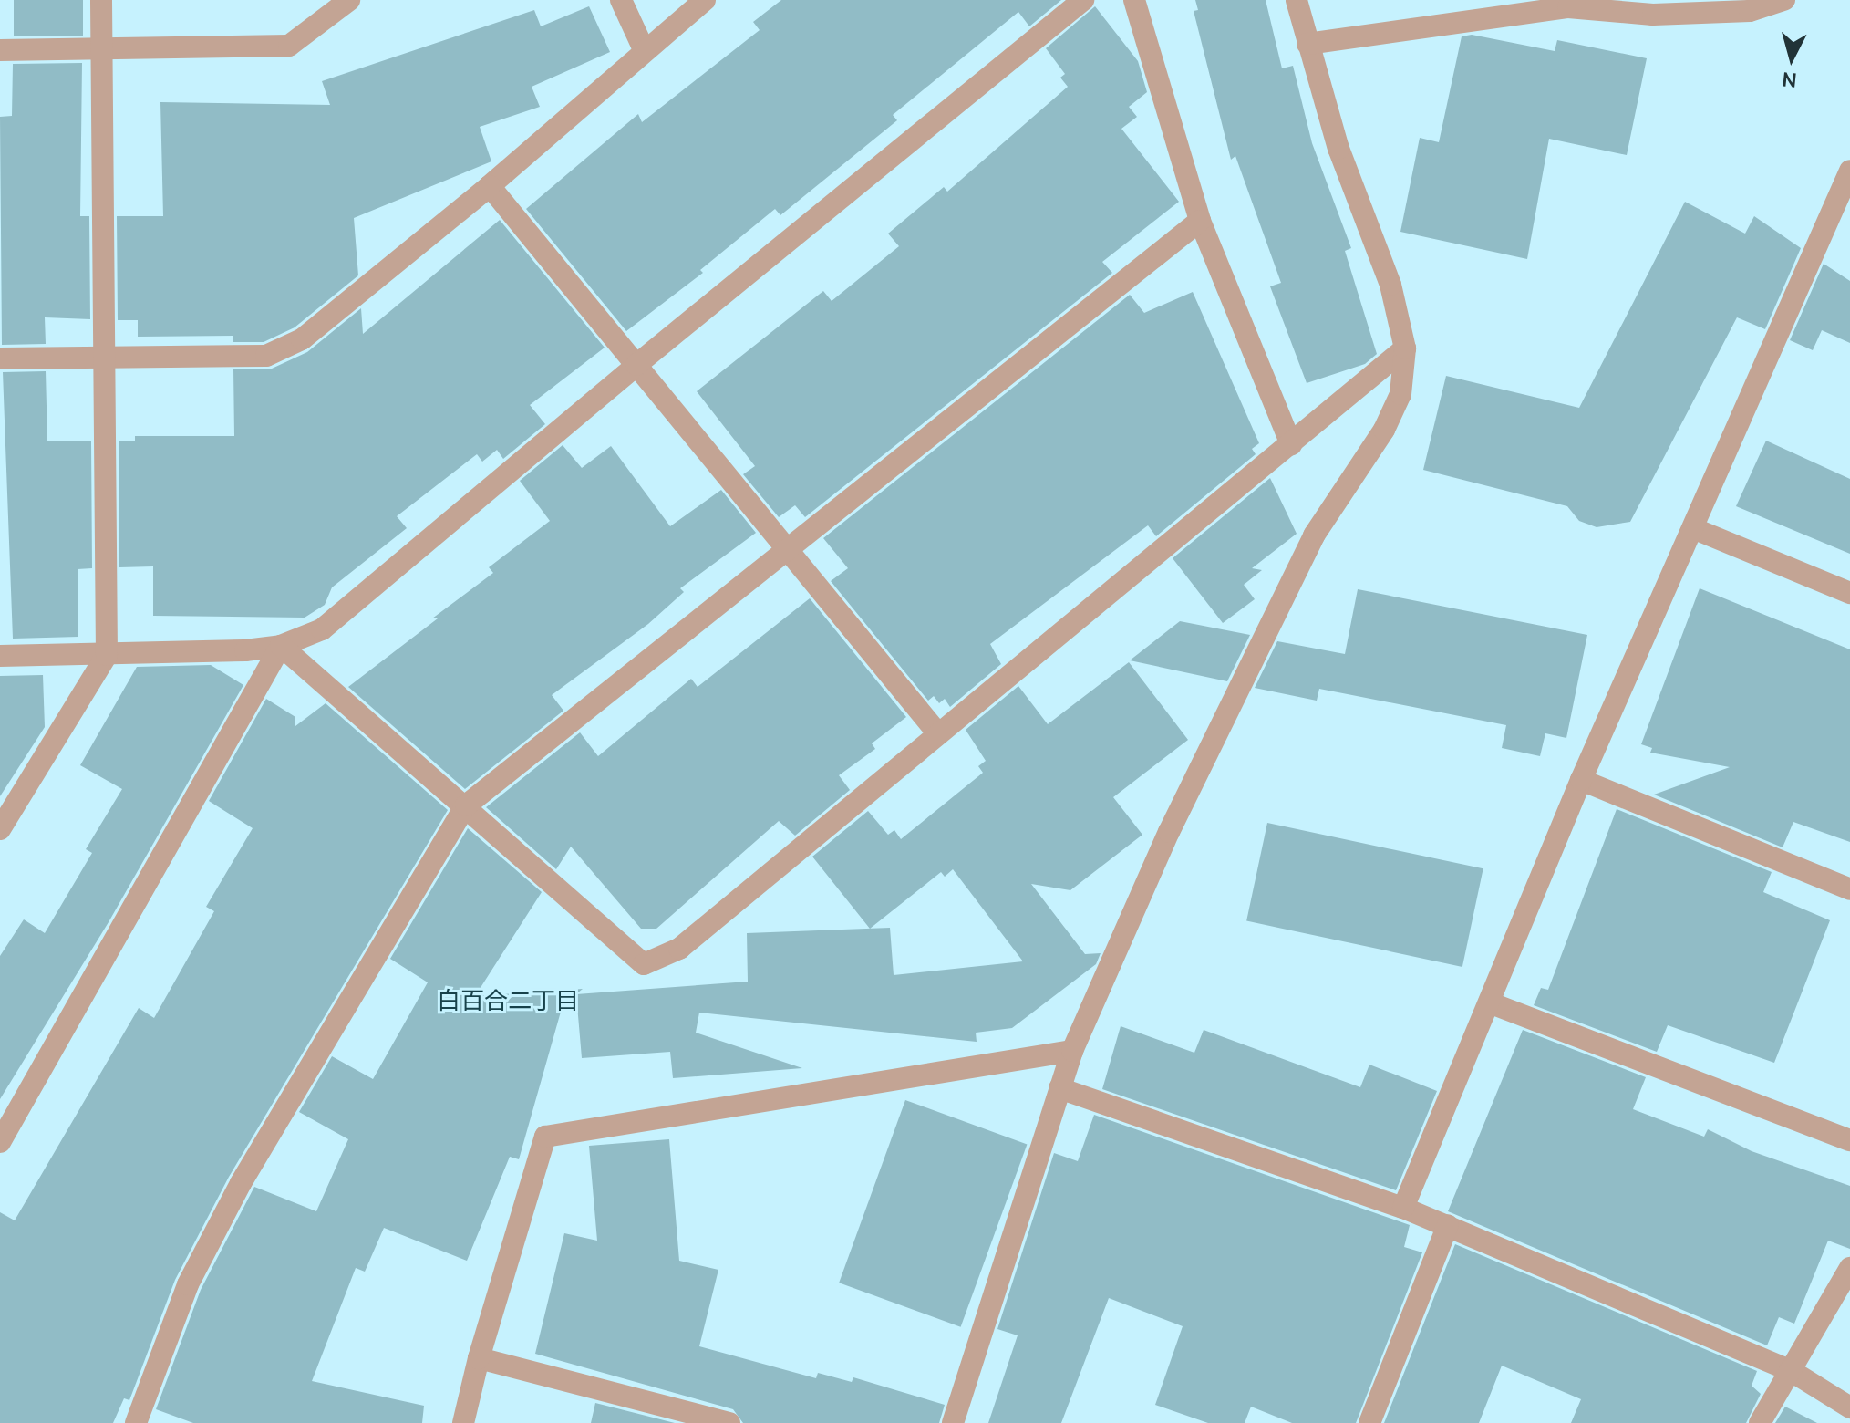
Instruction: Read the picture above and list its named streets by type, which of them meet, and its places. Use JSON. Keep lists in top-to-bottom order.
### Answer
{
  "districts": ["白百合二丁目"],
  "north": "bottom"
}
